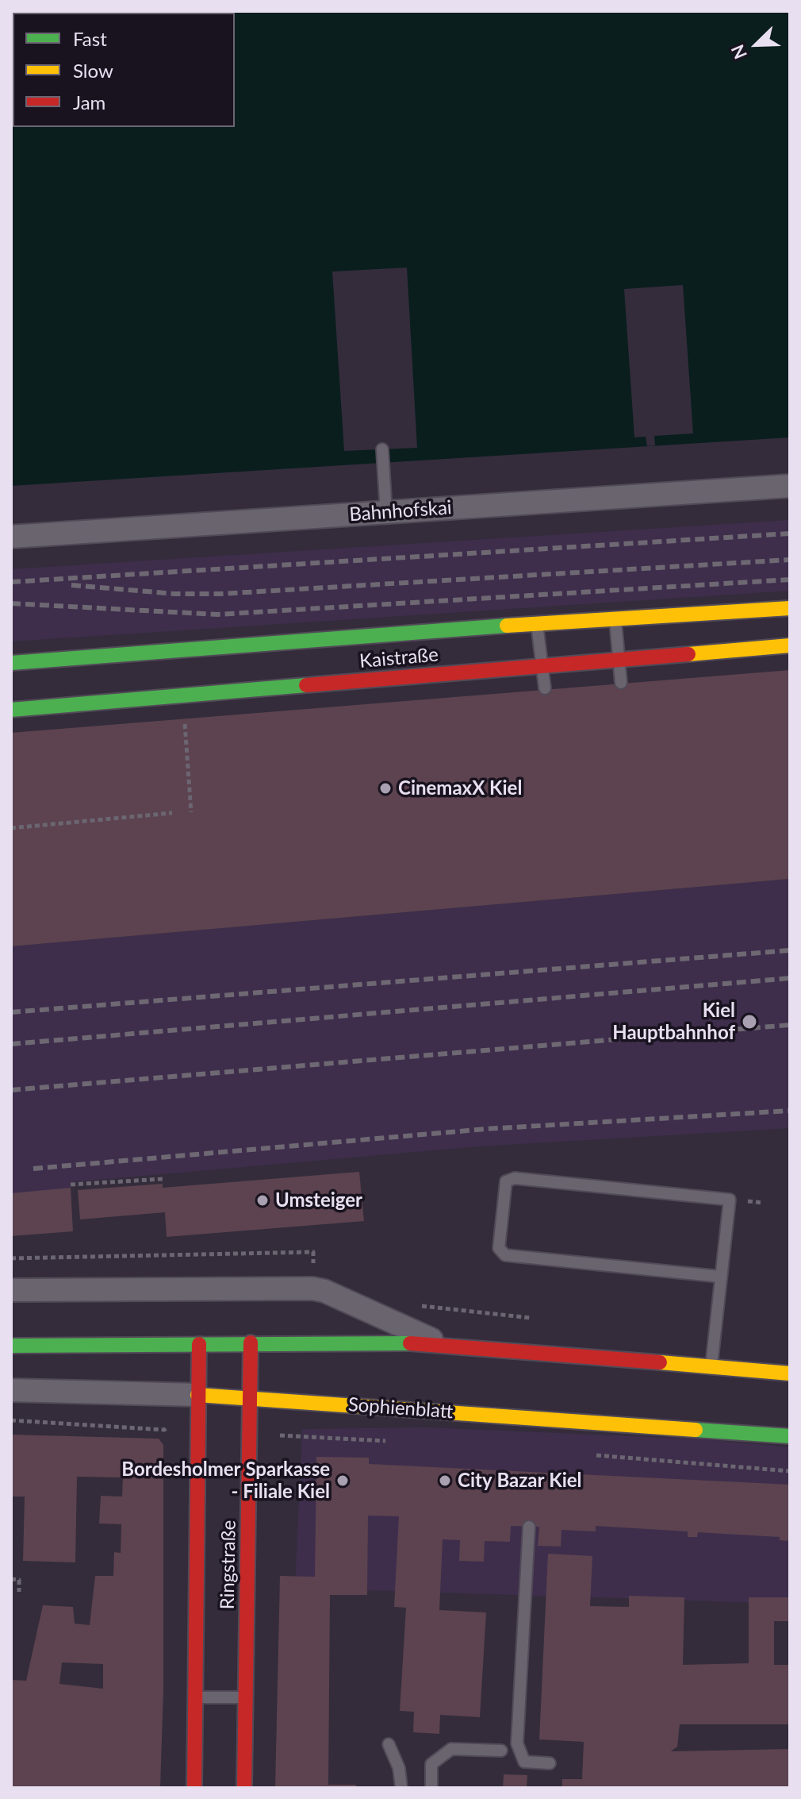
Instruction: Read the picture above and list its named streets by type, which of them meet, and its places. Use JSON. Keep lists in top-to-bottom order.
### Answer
{
  "streets": {
    "main road": ["Kaistraße", "Sophienblatt", "Ringstraße"],
    "street": ["Bahnhofskai"]
  },
  "crossings": [
    ["Sophienblatt", "Ringstraße"]
  ],
  "places": [
    "CinemaxX Kiel",
    "Kiel Hauptbahnhof",
    "Umsteiger",
    "Bordesholmer Sparkasse - Filiale Kiel",
    "City Bazar Kiel"
  ],
  "legend": ["Fast", "Slow", "Jam"],
  "north": "bottom left"
}
